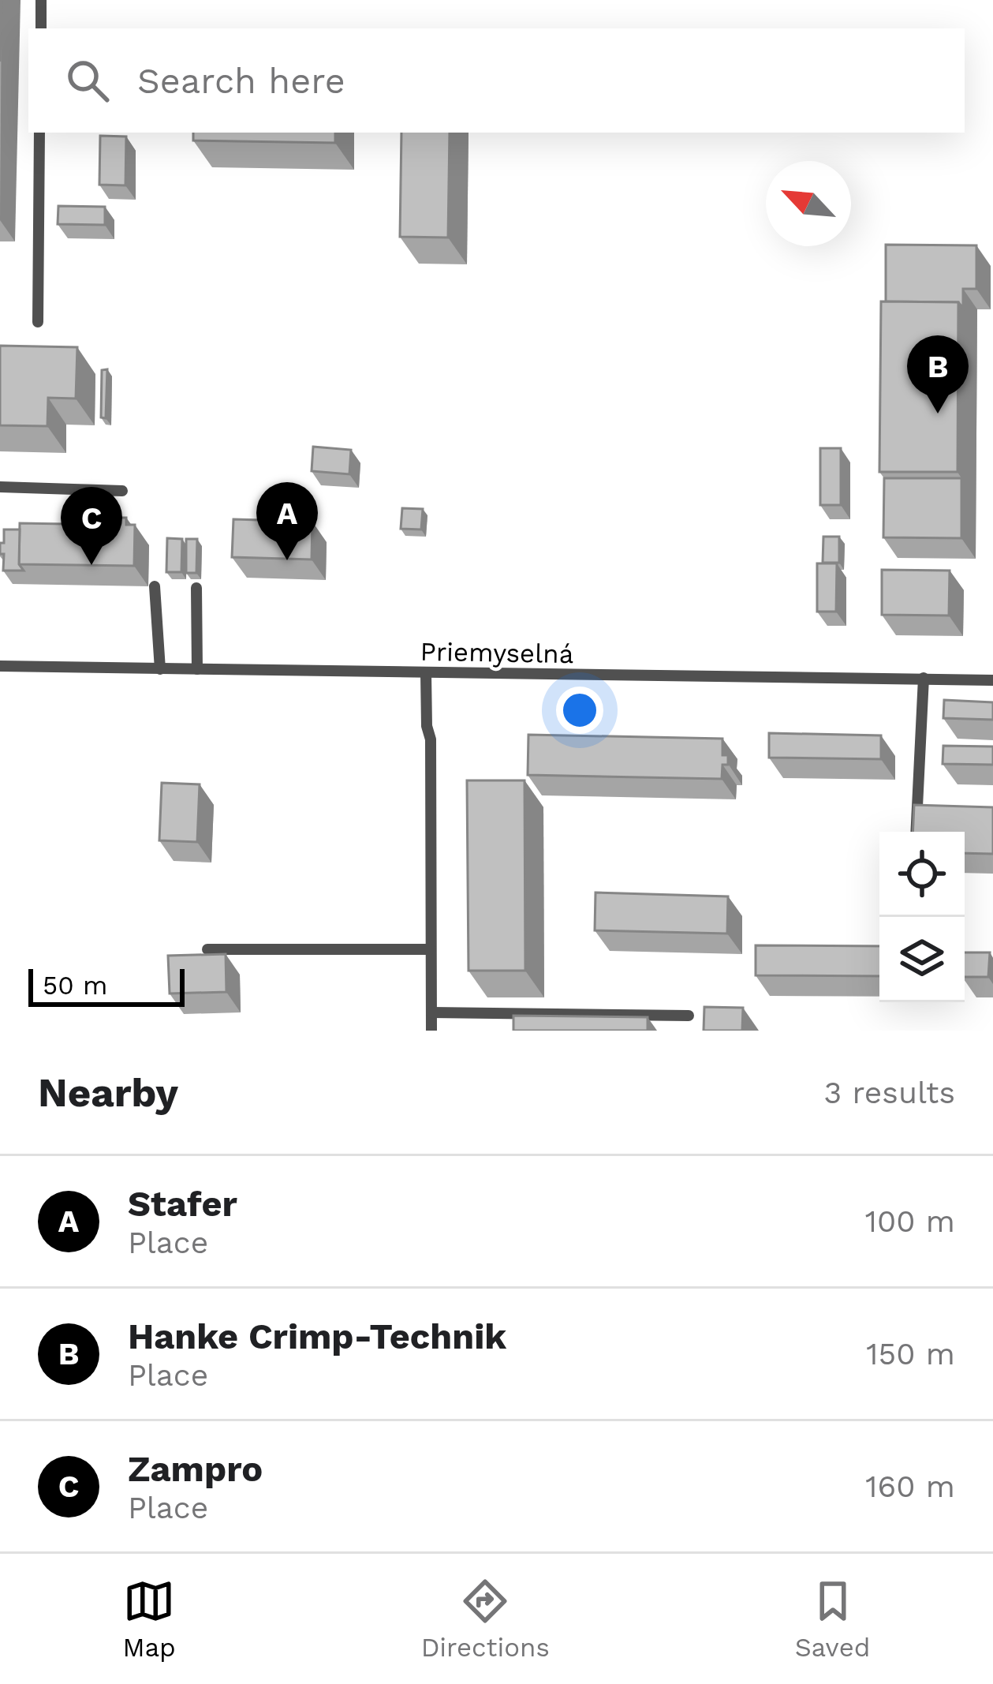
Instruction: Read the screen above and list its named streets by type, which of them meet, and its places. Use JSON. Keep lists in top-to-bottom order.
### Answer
{
  "streets": {
    "lane": ["Priemyselná"]
  },
  "scale_bar": "50 m",
  "north": "top left",
  "page": {
    "search": "Search here",
    "pins": ["B", "A", "C"],
    "scale": "50 m",
    "heading": ["Nearby", "3 results"],
    "list": [
      {
        "mark": "A",
        "name": "Stafer",
        "note": "Place",
        "value": "100 m"
      },
      {
        "mark": "B",
        "name": "Hanke Crimp-Technik",
        "note": "Place",
        "value": "150 m"
      },
      {
        "mark": "C",
        "name": "Zampro",
        "note": "Place",
        "value": "160 m"
      }
    ],
    "nav": ["Map", "Directions", "Saved"]
  }
}
